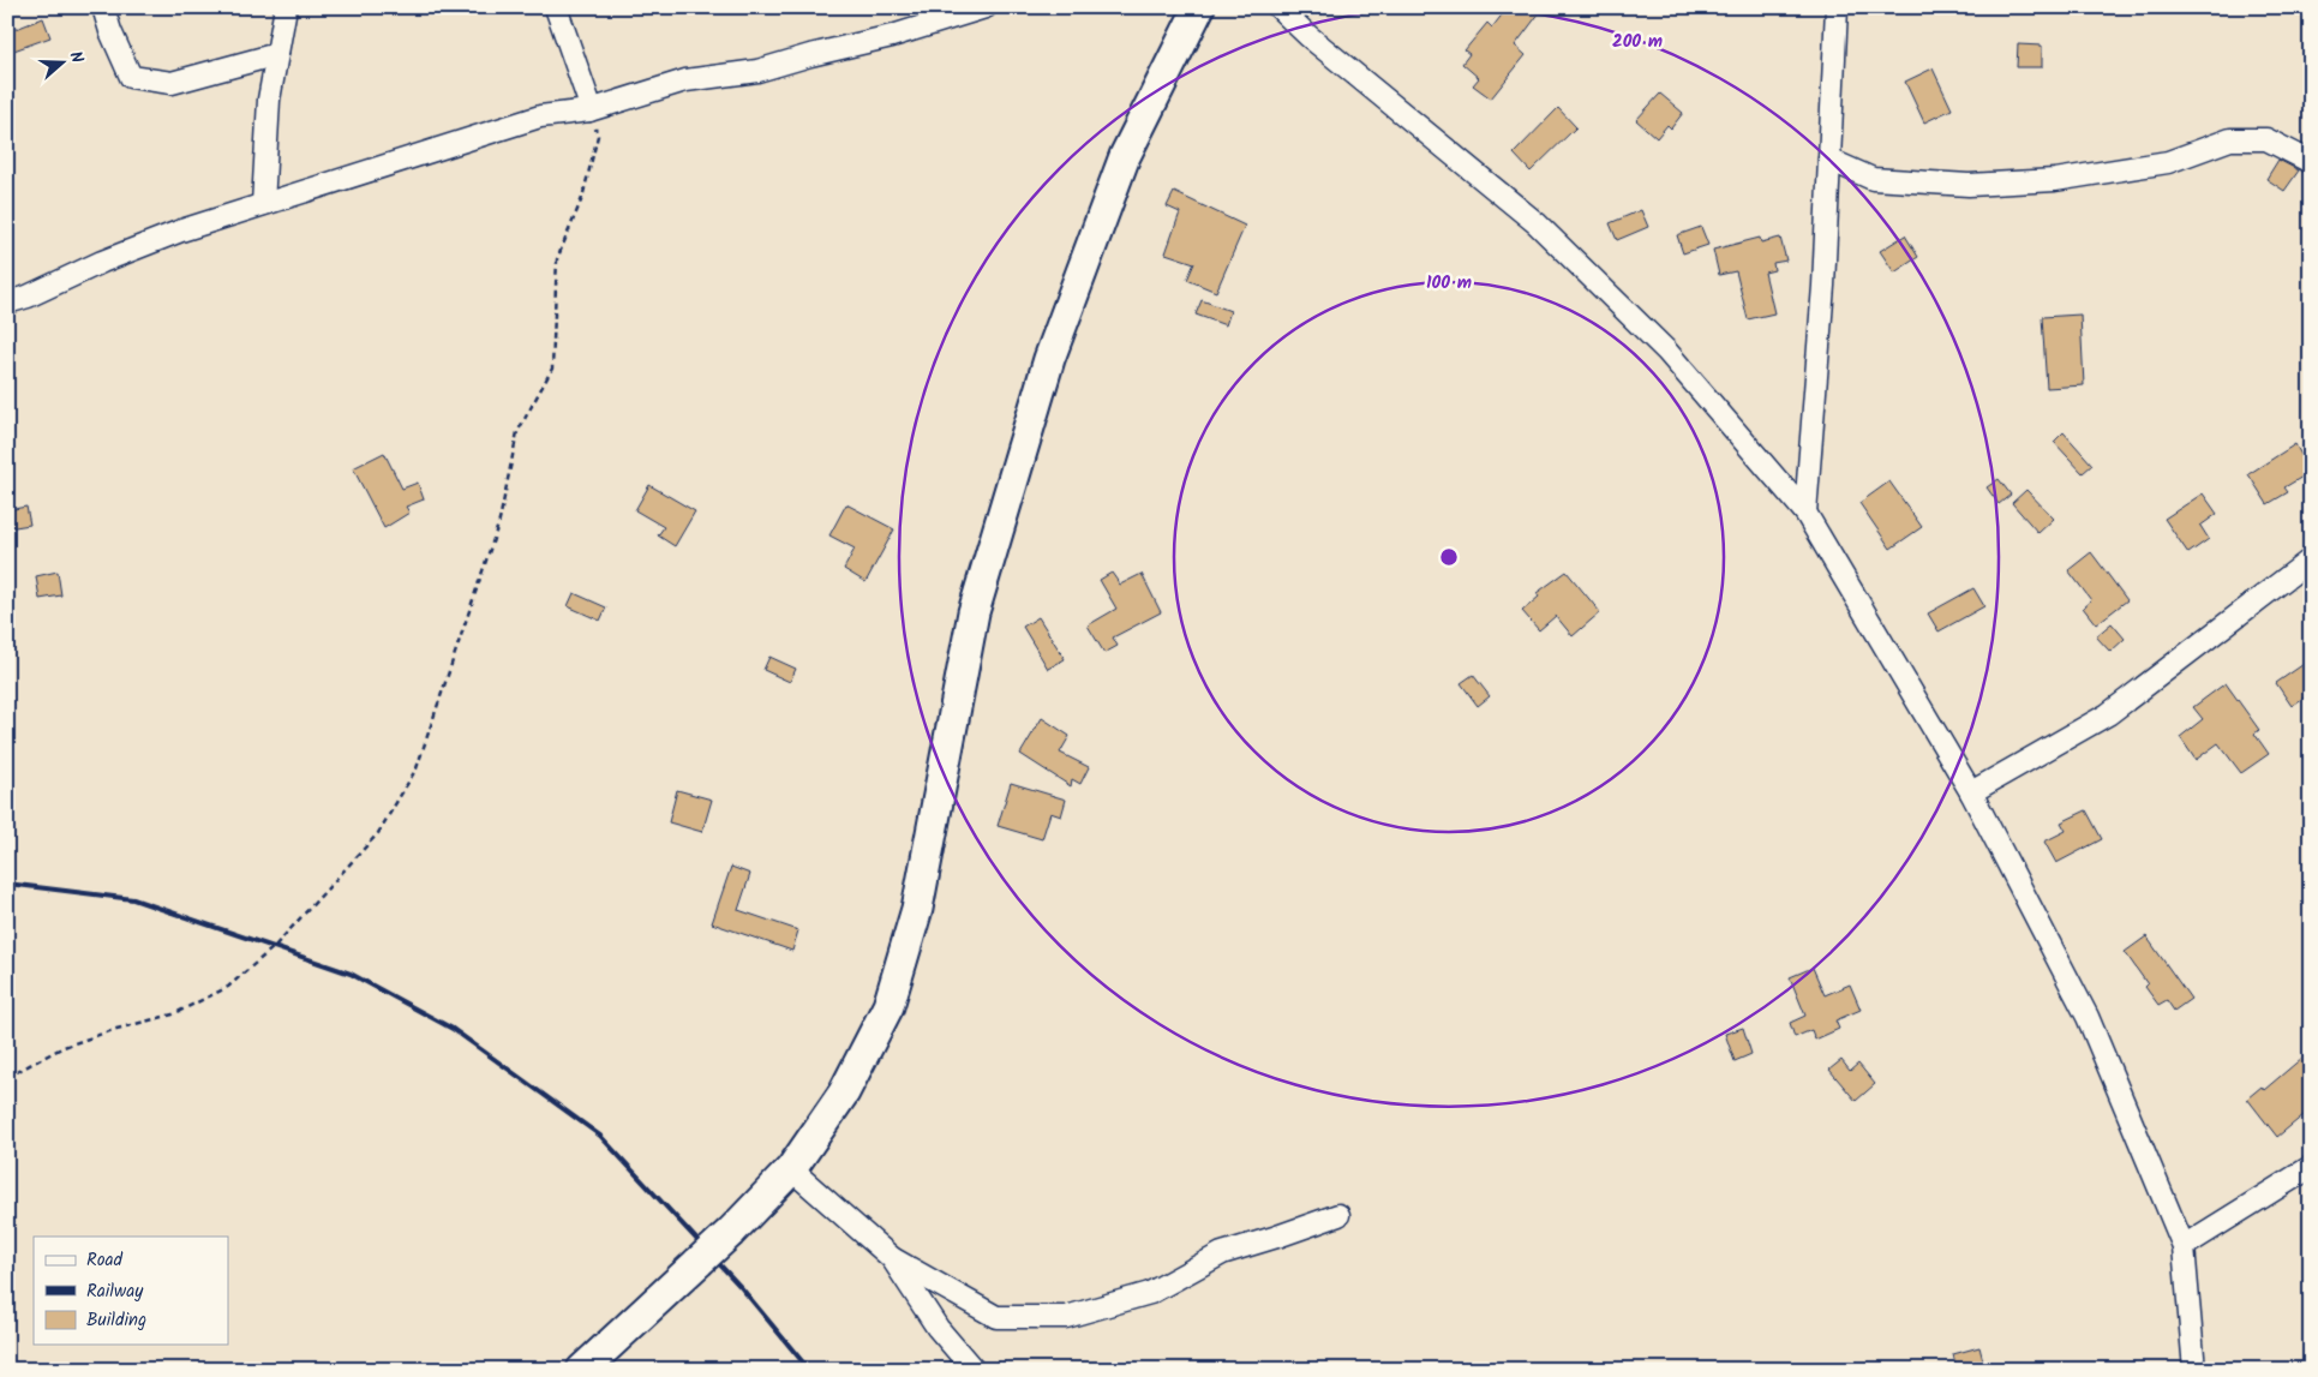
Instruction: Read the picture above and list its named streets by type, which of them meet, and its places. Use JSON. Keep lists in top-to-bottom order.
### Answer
{
  "legend": ["Road", "Railway", "Building"],
  "north": "right",
  "rings": ["200 m", "100 m"]
}
